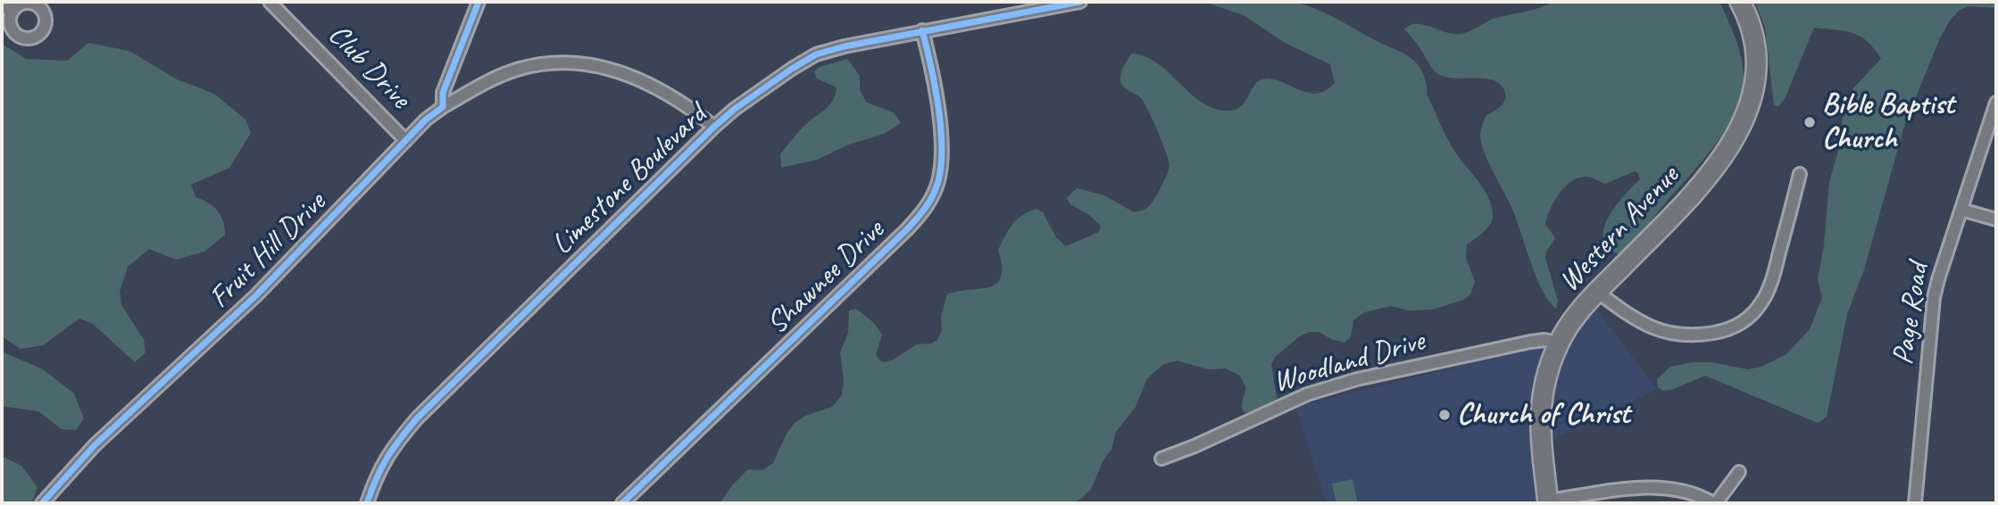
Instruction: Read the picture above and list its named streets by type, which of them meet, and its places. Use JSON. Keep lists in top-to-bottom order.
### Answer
{
  "streets": {
    "main road": ["Western Avenue"],
    "street": [
      "Club Drive",
      "Limestone Boulevard",
      "Fruit Hill Drive",
      "Shawnee Drive",
      "Page Road",
      "Woodland Drive"
    ]
  },
  "crossings": [
    ["Club Drive", "Limestone Boulevard"],
    ["Club Drive", "Fruit Hill Drive"],
    ["Limestone Boulevard", "Shawnee Drive"],
    ["Western Avenue", "Woodland Drive"]
  ],
  "places": ["Bible Baptist Church", "Church of Christ"]
}
